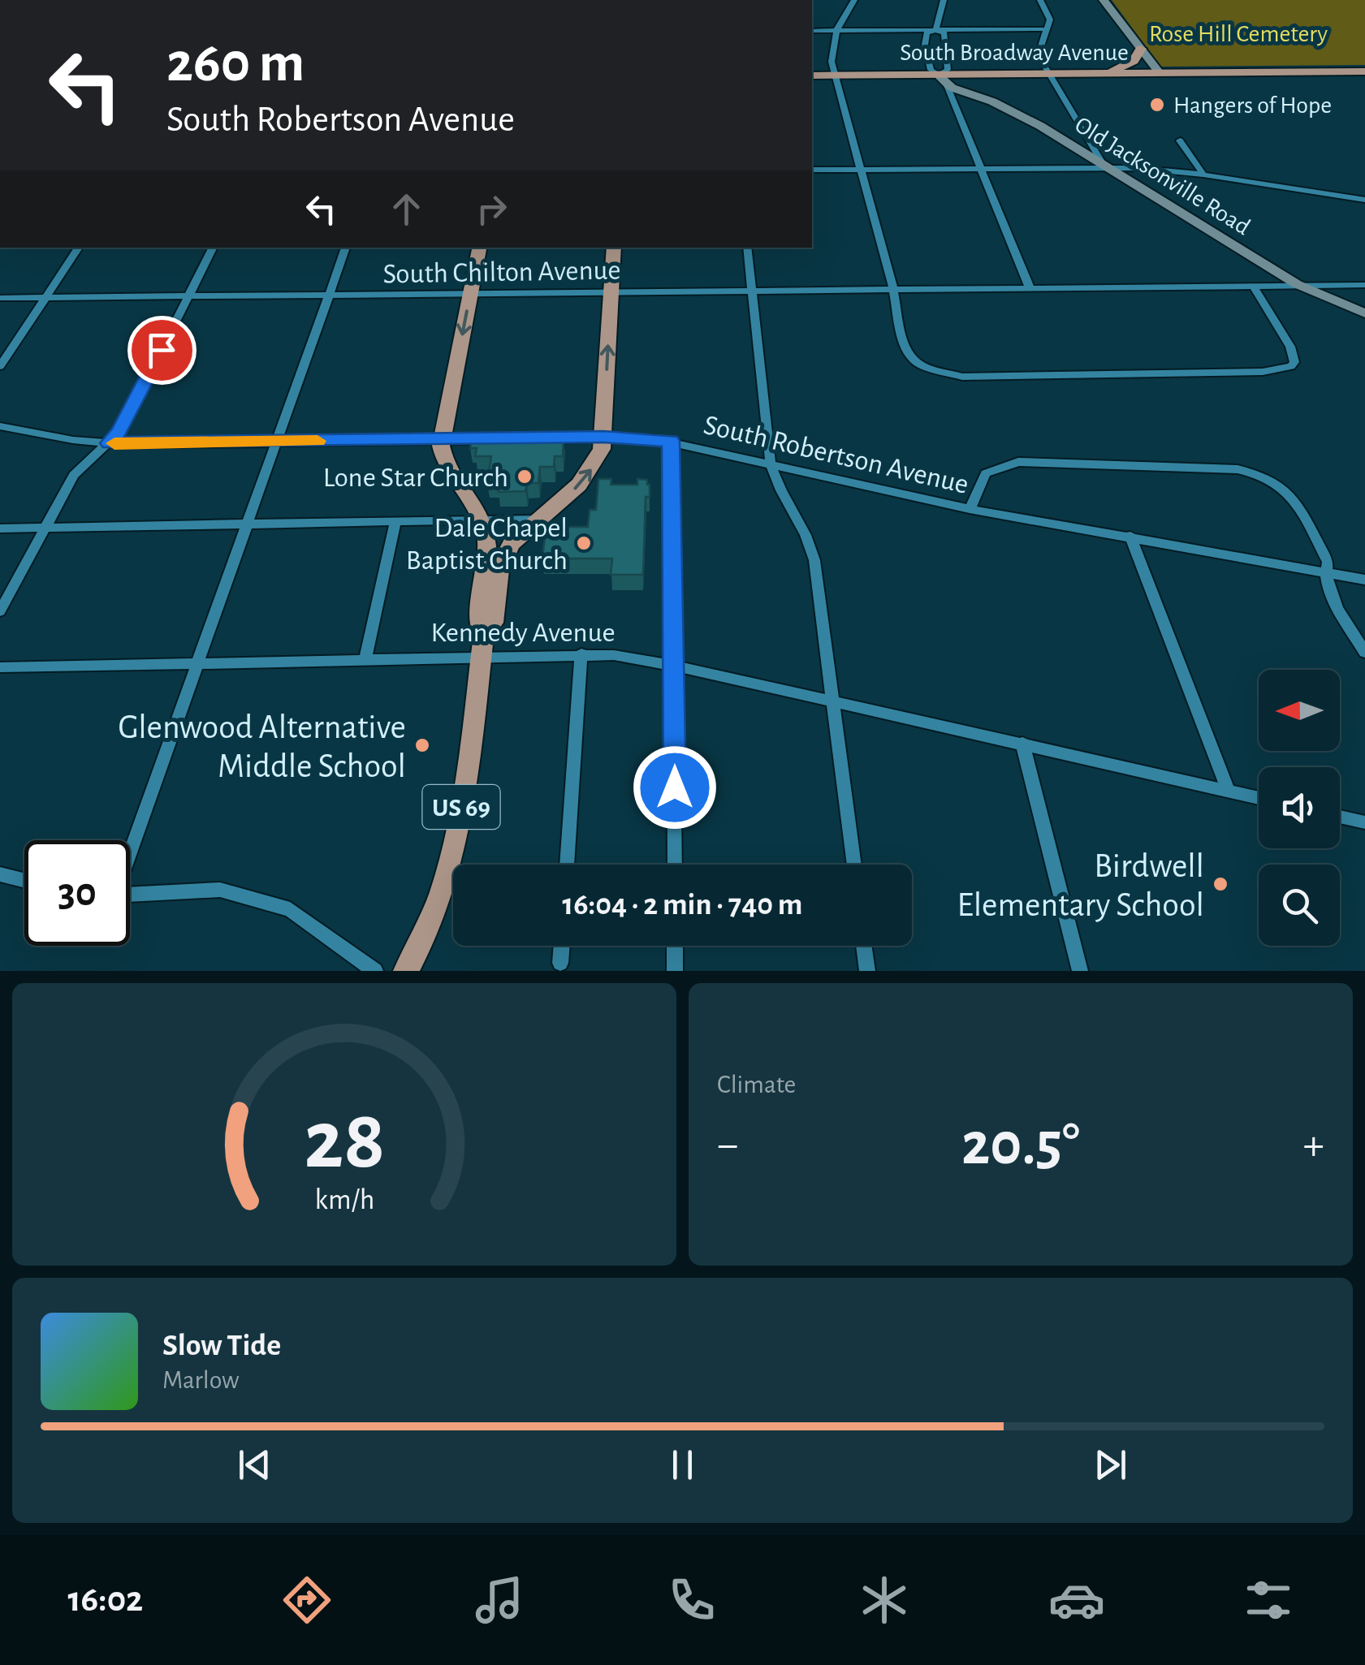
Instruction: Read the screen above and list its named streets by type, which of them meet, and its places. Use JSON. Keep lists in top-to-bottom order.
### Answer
{
  "streets": {
    "main road": ["South Broadway Avenue", "Old Jacksonville Road", "US 69"],
    "street": ["South Chilton Avenue", "South Robertson Avenue", "Kennedy Avenue"]
  },
  "crossings": [
    ["South Broadway Avenue", "Old Jacksonville Road"],
    ["Old Jacksonville Road", "South Chilton Avenue"],
    ["South Chilton Avenue", "US 69"],
    ["South Robertson Avenue", "US 69"],
    ["Kennedy Avenue", "US 69"]
  ],
  "parks": ["Rose Hill Cemetery"],
  "places": [
    "Hangers of Hope",
    "Lone Star Church",
    "Dale Chapel Baptist Church",
    "Glenwood Alternative Middle School",
    "Birdwell Elementary School"
  ],
  "north": "left",
  "page": {
    "turn": ["260 m", "South Robertson Avenue"],
    "limit": "30",
    "trip": "16:04 · 2 min · 740 m",
    "tile": "Climate",
    "heat": ["−", "20.5°", "+"],
    "song": ["Slow Tide", "Marlow"],
    "tabs": "16:02",
    "gauge": ["28", "km/h"]
  }
}
